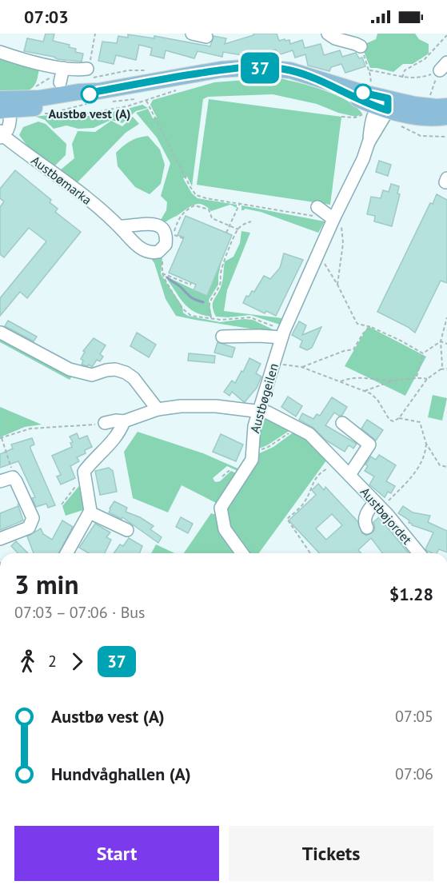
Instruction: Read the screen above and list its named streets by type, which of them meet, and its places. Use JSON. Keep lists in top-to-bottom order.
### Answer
{
  "streets": {
    "street": ["Austbømarka", "Austbøgeilen", "Austbøjordet"]
  },
  "crossings": [
    ["Austbøgeilen", "Austbøjordet"]
  ],
  "places": ["Austbø vest (A)"],
  "lines": ["bus line 37"],
  "page": {
    "status": "07:03",
    "on_map": "37",
    "heading": ["3 min", "07:03 – 07:06 · Bus", "$1.28"],
    "legs": ["2", "37"],
    "list": [
      {
        "name": "Austbø vest (A)",
        "value": "07:05"
      },
      {
        "name": "Hundvåghallen (A)",
        "value": "07:06"
      }
    ],
    "buttons": ["Start", "Tickets"]
  }
}
